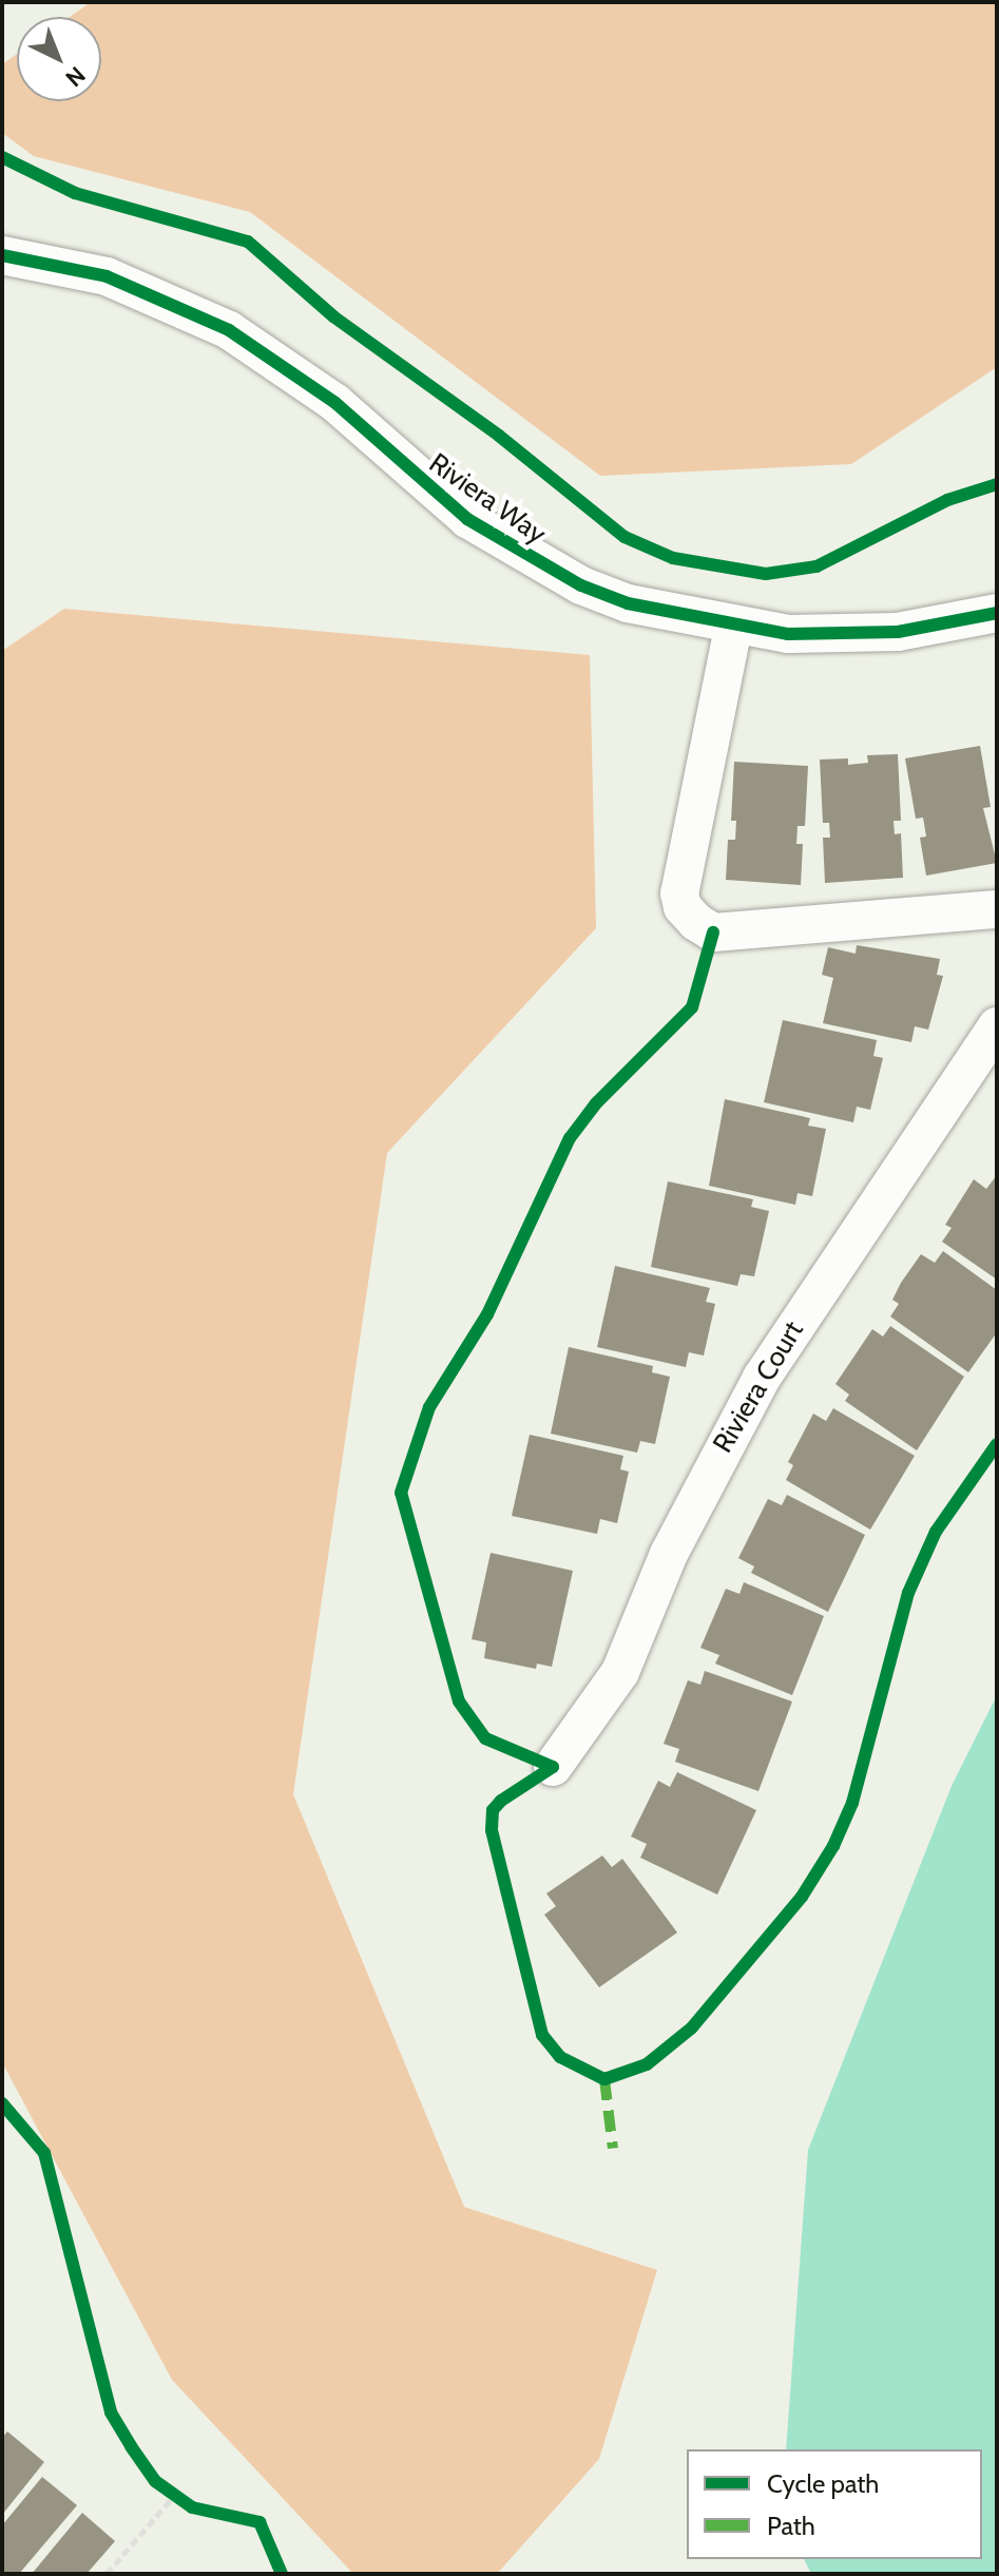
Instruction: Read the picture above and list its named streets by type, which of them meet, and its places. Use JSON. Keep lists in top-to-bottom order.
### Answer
{
  "streets": {
    "street": ["Riviera Way", "Riviera Court"]
  },
  "legend": ["Cycle path", "Path"],
  "north": "bottom right"
}
